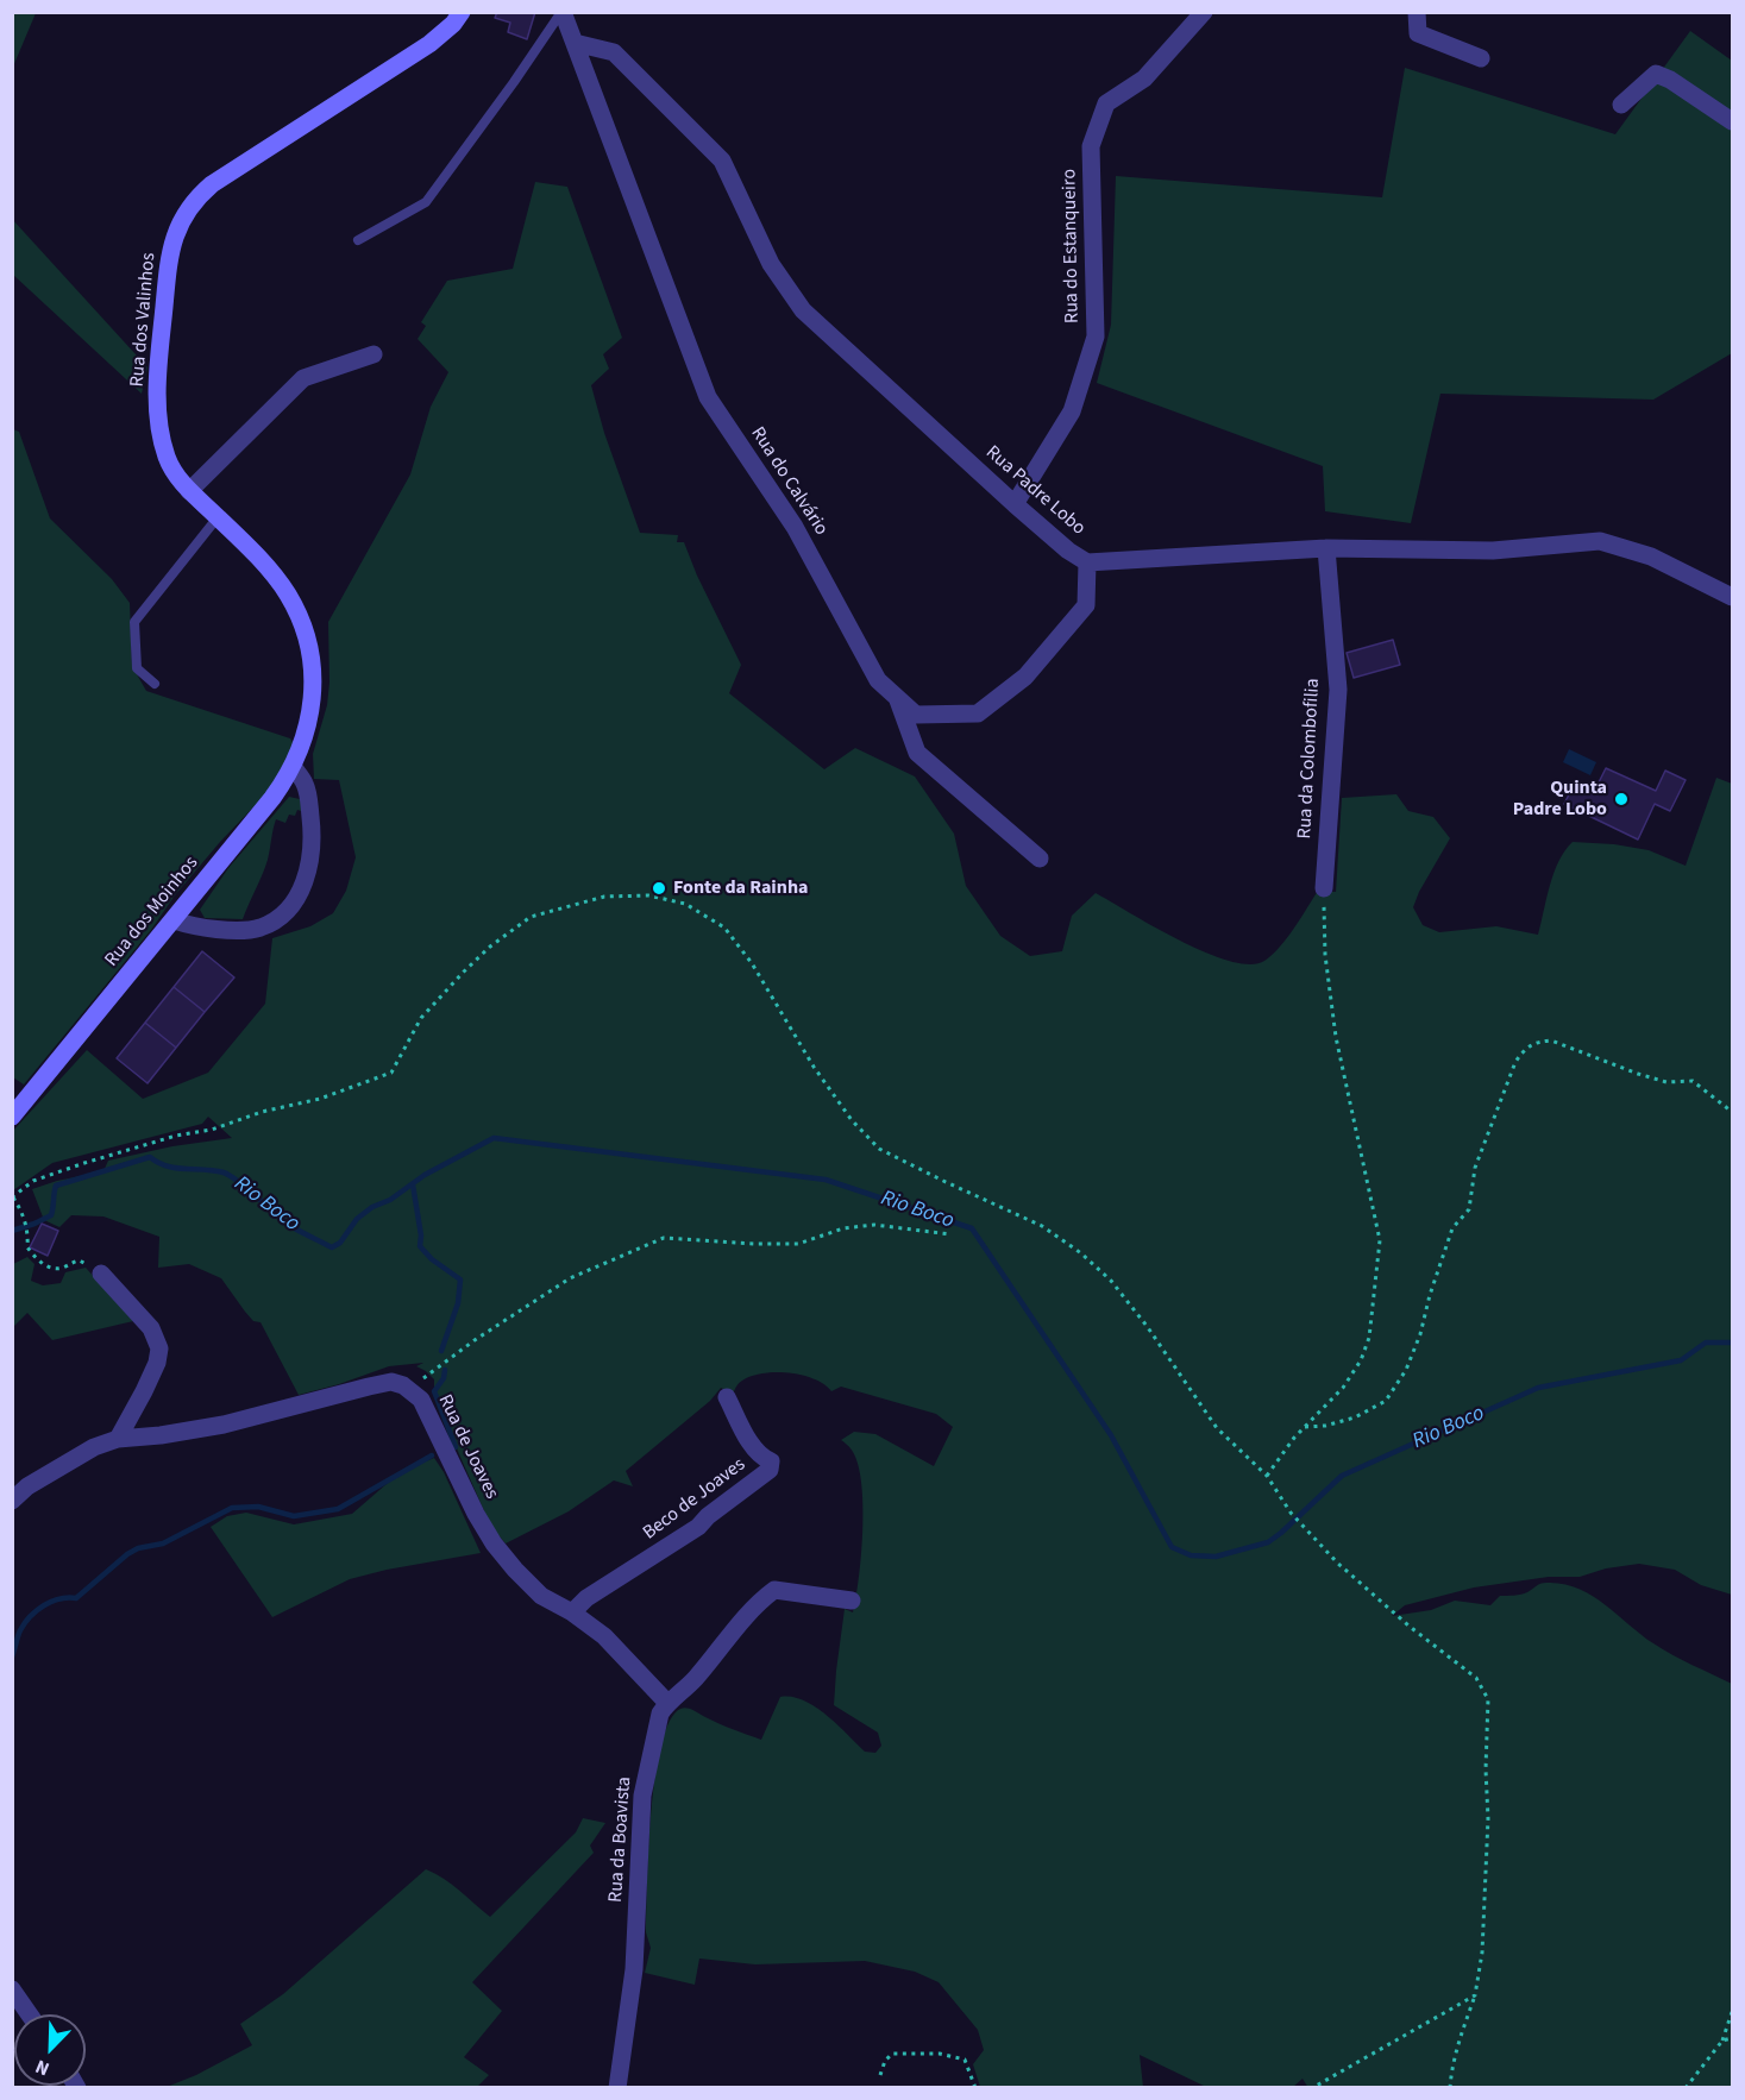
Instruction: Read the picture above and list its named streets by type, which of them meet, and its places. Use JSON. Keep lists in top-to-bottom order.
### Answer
{
  "streets": {
    "main road": ["Rua dos Valinhos", "Rua dos Moinhos"],
    "street": [
      "Rua do Estanqueiro",
      "Rua do Calvário",
      "Rua Padre Lobo",
      "Rua da Colombofilia",
      "Rua de Joaves",
      "Beco de Joaves",
      "Rua da Boavista"
    ]
  },
  "crossings": [
    ["Rua do Estanqueiro", "Rua Padre Lobo"],
    ["Rua dos Valinhos", "Rua dos Moinhos"],
    ["Rua do Calvário", "Rua Padre Lobo"],
    ["Rua Padre Lobo", "Rua da Colombofilia"],
    ["Rua de Joaves", "Beco de Joaves"],
    ["Rua de Joaves", "Rua da Boavista"]
  ],
  "water": ["Rio Boco"],
  "places": ["Quinta Padre Lobo", "Fonte da Rainha"],
  "north": "bottom left"
}
